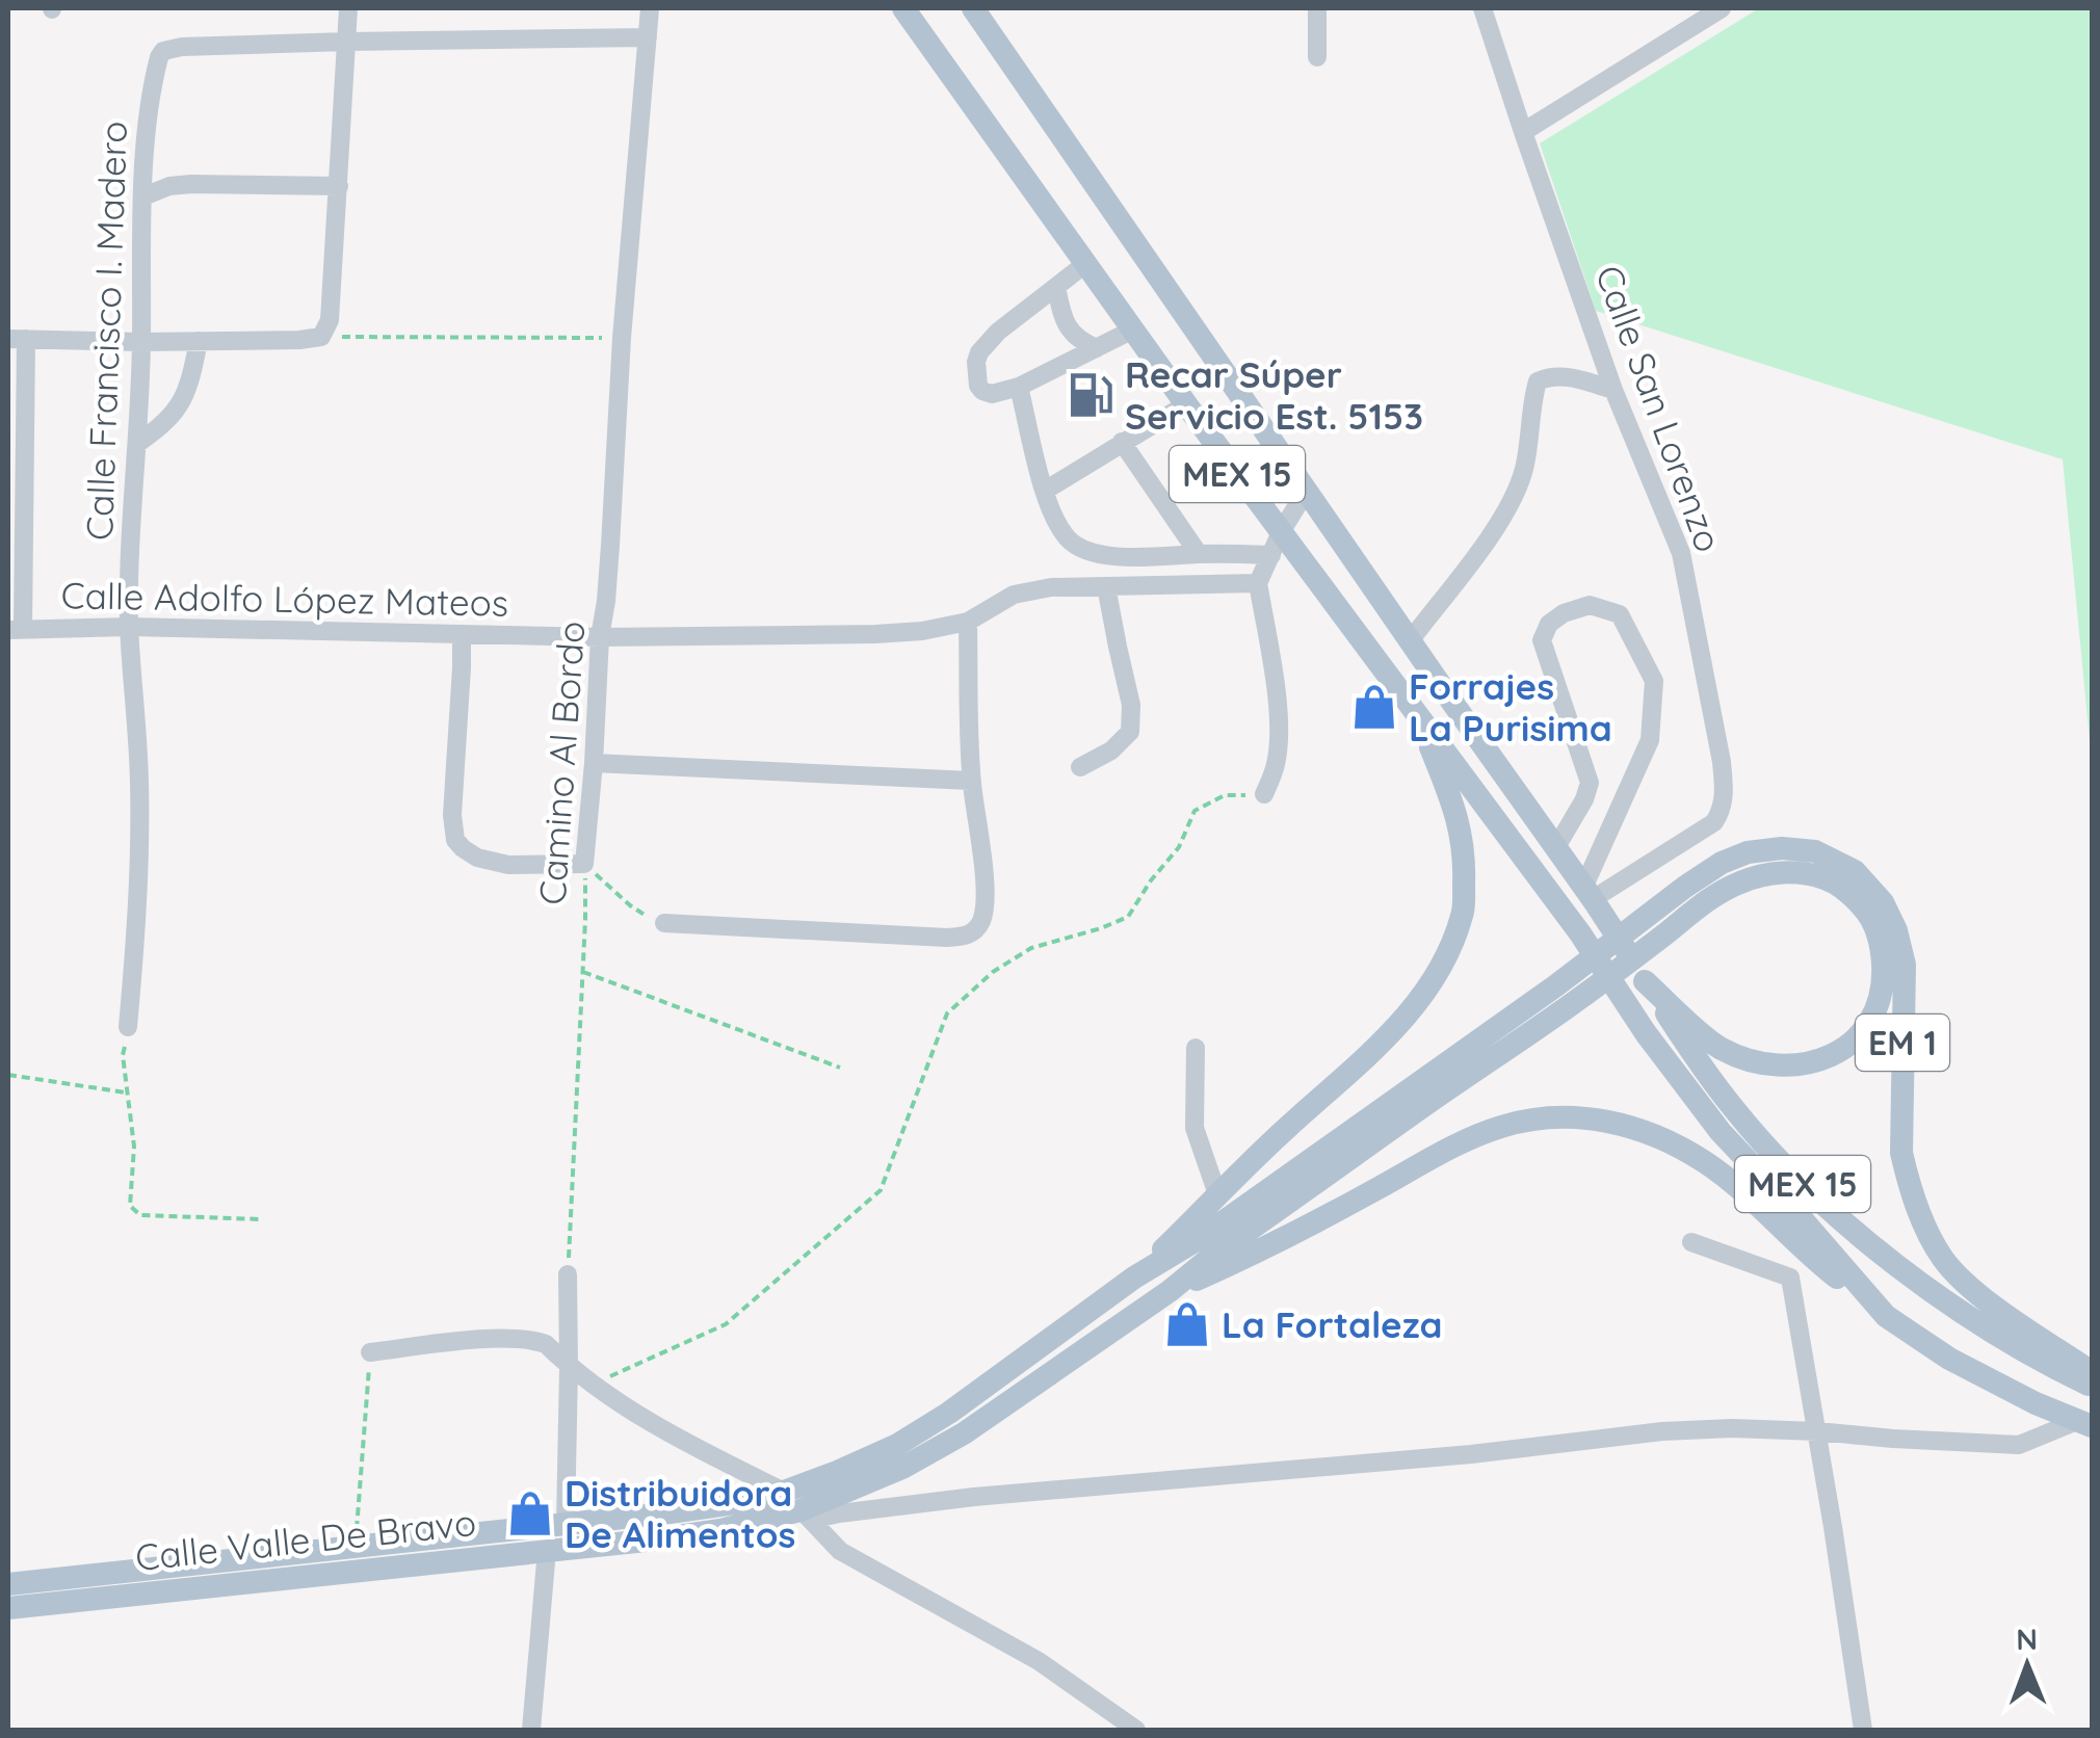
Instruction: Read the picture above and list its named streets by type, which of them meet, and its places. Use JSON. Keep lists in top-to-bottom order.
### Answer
{
  "streets": {
    "main road": ["MEX 15", "EM 1", "Calle Valle De Bravo"],
    "street": [
      "Calle Francisco I. Madero",
      "Calle San Lorenzo",
      "Calle Adolfo López Mateos",
      "Camino Al Bordo"
    ]
  },
  "crossings": [
    ["Calle Francisco I. Madero", "Calle Adolfo López Mateos"],
    ["Calle San Lorenzo", "MEX 15"],
    ["MEX 15", "EM 1"],
    ["Calle Adolfo López Mateos", "Camino Al Bordo"],
    ["EM 1", "Calle Valle De Bravo"]
  ],
  "places": {
    "fuel station": ["Recar Súper Servicio Est. 5153"],
    "shop": ["Forrajes La Purisima", "La Fortaleza", "Distribuidora De Alimentos"]
  },
  "north": "top"
}
